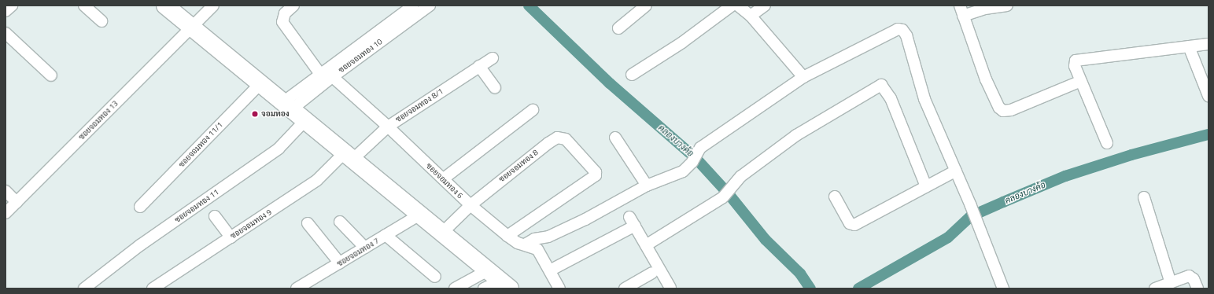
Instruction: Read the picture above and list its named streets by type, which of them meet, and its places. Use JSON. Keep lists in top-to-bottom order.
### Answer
{
  "streets": {
    "street": [
      "ซอยจอมทอง 10",
      "ซอยจอมทอง 8/1",
      "ซอยจอมทอง 13",
      "ซอยจอมทอง 11/1",
      "ซอยจอมทอง 8",
      "ซอยจอมทอง 6",
      "ซอยจอมทอง 11",
      "ซอยจอมทอง 9",
      "ซอยจอมทอง 7"
    ]
  },
  "crossings": [
    ["ซอยจอมทอง 10", "ซอยจอมทอง 6"],
    ["ซอยจอมทอง 8/1", "ซอยจอมทอง 6"],
    ["ซอยจอมทอง 8/1", "ซอยจอมทอง 9"],
    ["ซอยจอมทอง 8", "ซอยจอมทอง 6"]
  ],
  "water": ["คลองบางค้อ"],
  "places": ["จอมทอง"]
}
